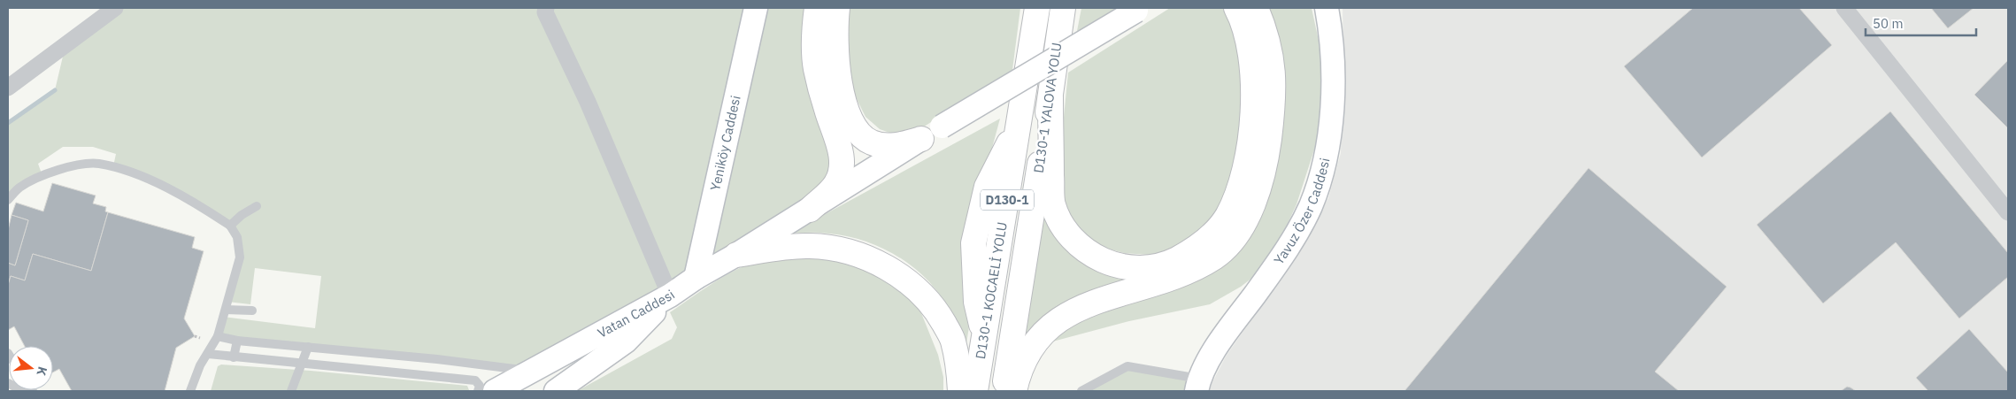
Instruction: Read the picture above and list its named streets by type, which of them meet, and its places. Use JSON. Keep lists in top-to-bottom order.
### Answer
{
  "streets": {
    "highway": ["D130-1 YALOVA YOLU", "D130-1", "D130-1 KOCAELİ YOLU"],
    "street": ["Yeniköy Caddesi", "Yavuz Özer Caddesi", "Vatan Caddesi"]
  },
  "scale_bar": "50 m",
  "north": "right"
}
